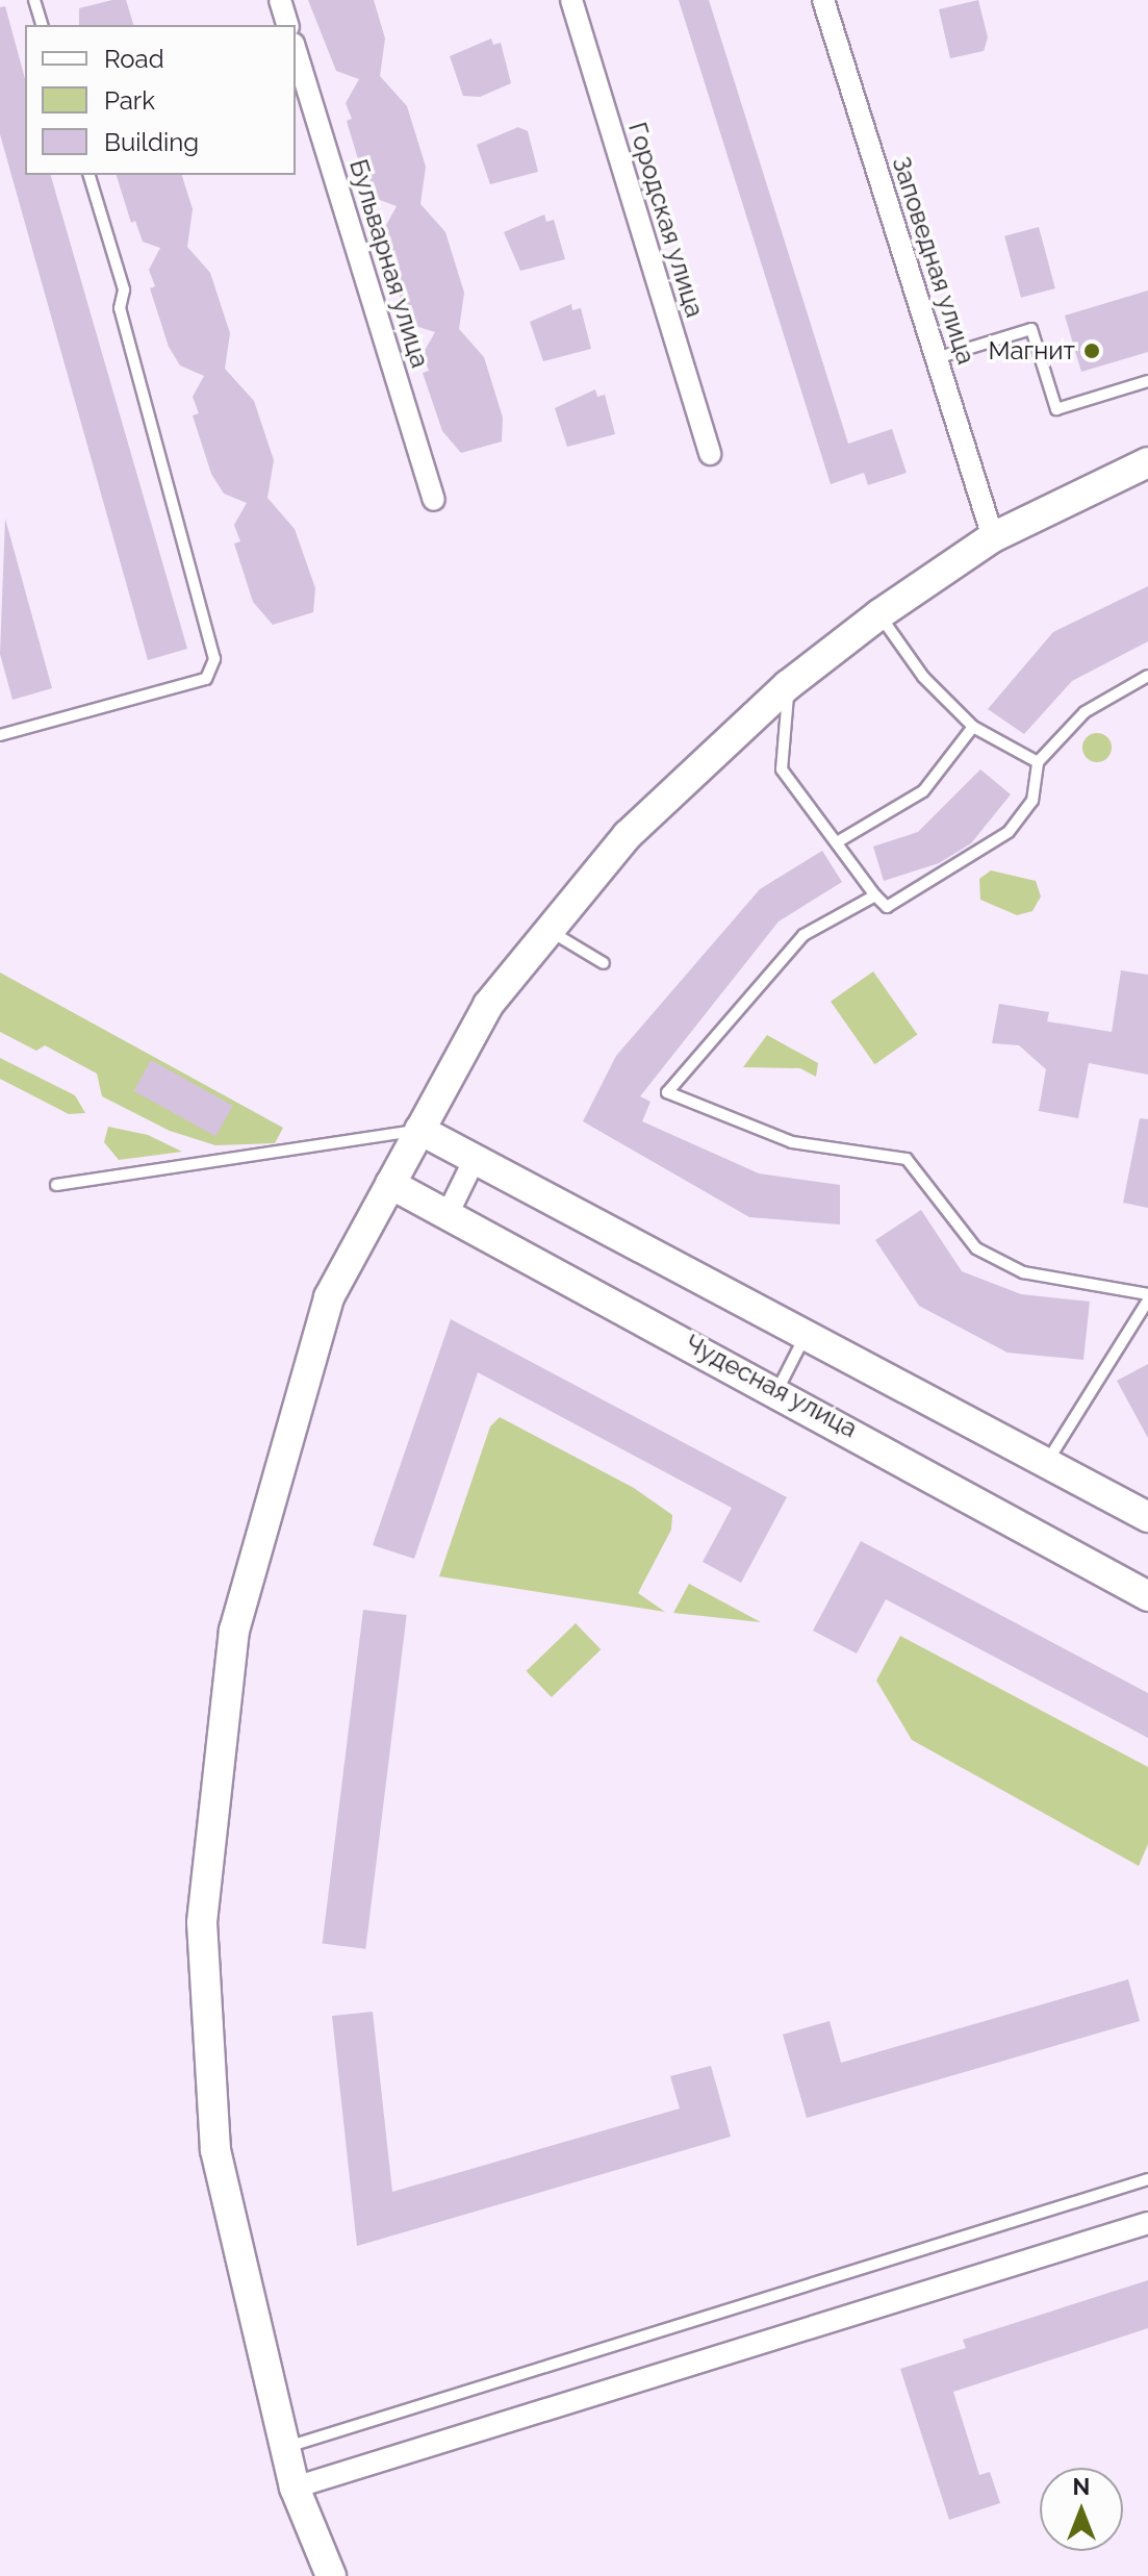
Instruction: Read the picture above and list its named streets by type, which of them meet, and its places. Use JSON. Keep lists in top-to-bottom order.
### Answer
{
  "streets": {
    "street": [
      "Городская улица",
      "Заповедная улица",
      "Бульварная улица",
      "Чудесная улица"
    ]
  },
  "places": ["Магнит"],
  "legend": ["Road", "Park", "Building"],
  "north": "top"
}
